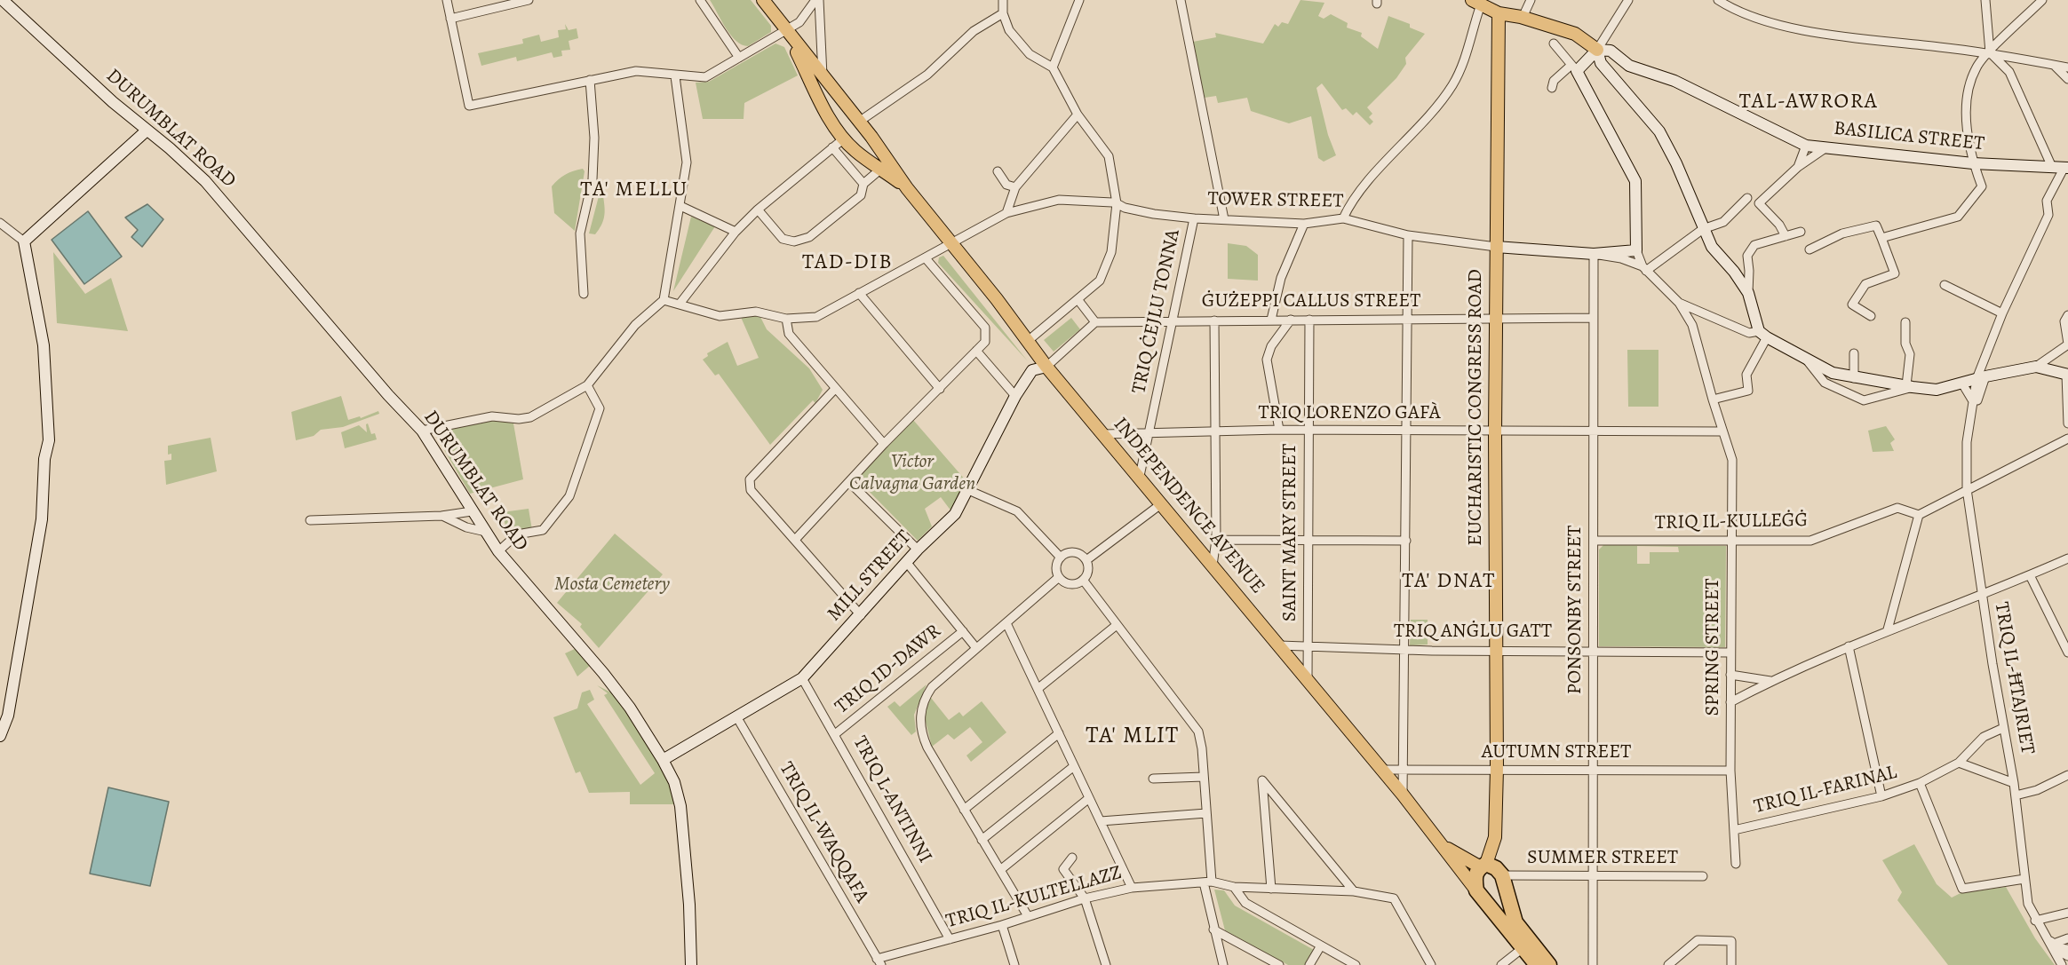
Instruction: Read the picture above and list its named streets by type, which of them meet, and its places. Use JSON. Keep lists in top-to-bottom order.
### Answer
{
  "streets": {
    "main road": ["BASILICA STREET", "EUCHARISTIC CONGRESS ROAD", "INDEPENDENCE AVENUE"],
    "street": [
      "DURUMBLAT ROAD",
      "TOWER STREET",
      "ĠUŻEPPI CALLUS STREET",
      "TRIQ ĊEJLU TONNA",
      "TRIQ LORENZO GAFÀ",
      "TRIQ IL-KULLEĠĠ",
      "SAINT MARY STREET",
      "MILL STREET",
      "PONSONBY STREET",
      "TRIQ ANĠLU GATT",
      "SPRING STREET",
      "TRIQ ID-DAWR",
      "TRIQ IL-ĦTAJRIET",
      "AUTUMN STREET",
      "TRIQ IL-FARINAL",
      "TRIQ L-ANTINNI",
      "TRIQ IL-WAQQAFA",
      "SUMMER STREET",
      "TRIQ IL-KULTELLAZZ"
    ]
  },
  "crossings": [
    ["DURUMBLAT ROAD", "MILL STREET"],
    ["BASILICA STREET", "TRIQ IL-ĦTAJRIET"],
    ["TOWER STREET", "TRIQ ĊEJLU TONNA"],
    ["TOWER STREET", "EUCHARISTIC CONGRESS ROAD"],
    ["TOWER STREET", "INDEPENDENCE AVENUE"],
    ["TOWER STREET", "PONSONBY STREET"],
    ["ĠUŻEPPI CALLUS STREET", "TRIQ ĊEJLU TONNA"],
    ["ĠUŻEPPI CALLUS STREET", "EUCHARISTIC CONGRESS ROAD"],
    ["ĠUŻEPPI CALLUS STREET", "SAINT MARY STREET"],
    ["ĠUŻEPPI CALLUS STREET", "PONSONBY STREET"],
    ["TRIQ ĊEJLU TONNA", "TRIQ LORENZO GAFÀ"],
    ["TRIQ ĊEJLU TONNA", "INDEPENDENCE AVENUE"],
    ["EUCHARISTIC CONGRESS ROAD", "TRIQ LORENZO GAFÀ"],
    ["EUCHARISTIC CONGRESS ROAD", "INDEPENDENCE AVENUE"],
    ["EUCHARISTIC CONGRESS ROAD", "TRIQ ANĠLU GATT"],
    ["EUCHARISTIC CONGRESS ROAD", "AUTUMN STREET"],
    ["TRIQ LORENZO GAFÀ", "INDEPENDENCE AVENUE"],
    ["TRIQ LORENZO GAFÀ", "SAINT MARY STREET"],
    ["TRIQ LORENZO GAFÀ", "PONSONBY STREET"],
    ["TRIQ LORENZO GAFÀ", "SPRING STREET"],
    ["INDEPENDENCE AVENUE", "SAINT MARY STREET"],
    ["INDEPENDENCE AVENUE", "MILL STREET"],
    ["INDEPENDENCE AVENUE", "TRIQ ANĠLU GATT"],
    ["INDEPENDENCE AVENUE", "AUTUMN STREET"],
    ["TRIQ IL-KULLEĠĠ", "PONSONBY STREET"],
    ["TRIQ IL-KULLEĠĠ", "SPRING STREET"],
    ["SAINT MARY STREET", "TRIQ ANĠLU GATT"],
    ["MILL STREET", "TRIQ L-ANTINNI"],
    ["MILL STREET", "TRIQ IL-WAQQAFA"],
    ["PONSONBY STREET", "TRIQ ANĠLU GATT"],
    ["PONSONBY STREET", "AUTUMN STREET"],
    ["PONSONBY STREET", "SUMMER STREET"],
    ["TRIQ ANĠLU GATT", "SPRING STREET"],
    ["SPRING STREET", "AUTUMN STREET"],
    ["SPRING STREET", "TRIQ IL-FARINAL"],
    ["TRIQ ID-DAWR", "TRIQ L-ANTINNI"],
    ["TRIQ IL-ĦTAJRIET", "TRIQ IL-FARINAL"],
    ["TRIQ L-ANTINNI", "TRIQ IL-KULTELLAZZ"],
    ["TRIQ IL-WAQQAFA", "TRIQ IL-KULTELLAZZ"]
  ],
  "districts": [
    "TAL-AWRORA",
    "TA' MELLU",
    "TAD-DIB",
    "TA' DNAT",
    "TA' MLIT"
  ],
  "parks": ["Victor Calvagna Garden", "Mosta Cemetery"]
}
